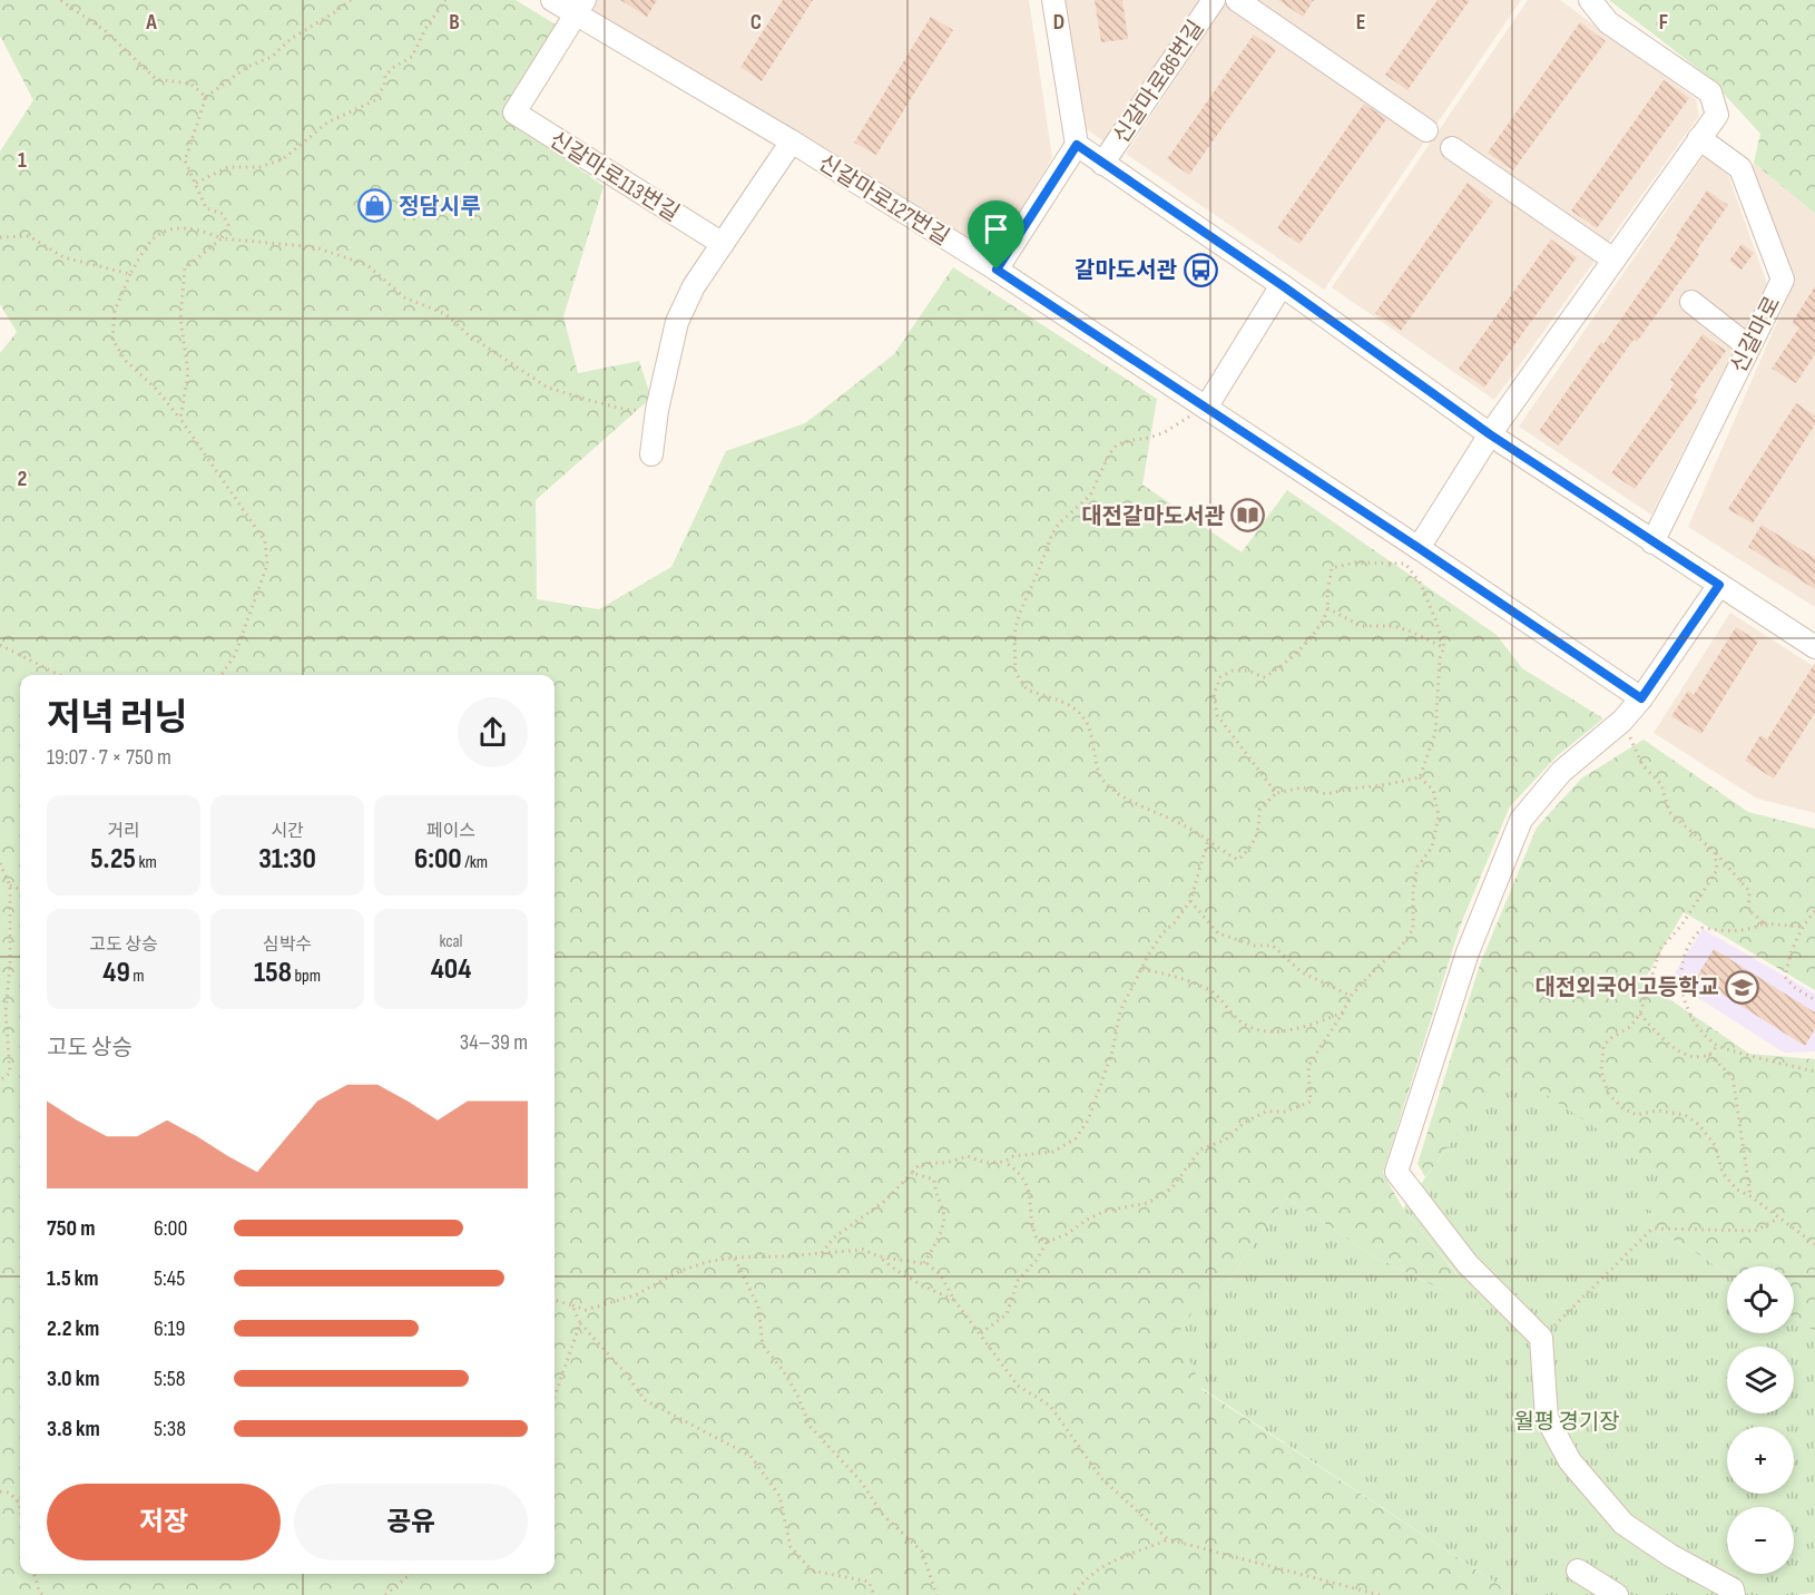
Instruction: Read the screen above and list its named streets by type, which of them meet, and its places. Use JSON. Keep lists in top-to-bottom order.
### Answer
{
  "streets": {
    "street": [
      "신갈마로86번길",
      "신갈마로113번길",
      "신갈마로127번길",
      "신갈마로"
    ]
  },
  "crossings": [
    ["신갈마로113번길", "신갈마로127번길"]
  ],
  "parks": ["월평 경기장"],
  "places": {
    "shop": ["정담시루"],
    "bus stop": ["갈마도서관"],
    "library": ["대전갈마도서관"],
    "school or university": ["대전외국어고등학교"]
  },
  "page": {
    "heading": ["저녁 러닝", "19:07 · 7 × 750 m"],
    "stats": [
      ["거리", "5.25 km"],
      ["시간", "31:30"],
      ["페이스", "6:00 /km"],
      ["고도 상승", "49 m"],
      ["심박수", "158 bpm"],
      ["kcal", "404"]
    ],
    "chart": ["고도 상승", "34–39 m"],
    "list": [
      {
        "name": "750 m",
        "note": "6:00"
      },
      {
        "name": "1.5 km",
        "note": "5:45"
      },
      {
        "name": "2.2 km",
        "note": "6:19"
      },
      {
        "name": "3.0 km",
        "note": "5:58"
      },
      {
        "name": "3.8 km",
        "note": "5:38"
      }
    ],
    "map_buttons": ["+", "−"],
    "buttons": ["저장", "공유"]
  },
  "grid": {
    "columns": [
      "A",
      "B",
      "C",
      "D",
      "E",
      "F"
    ],
    "rows": ["1", "2"]
  }
}
